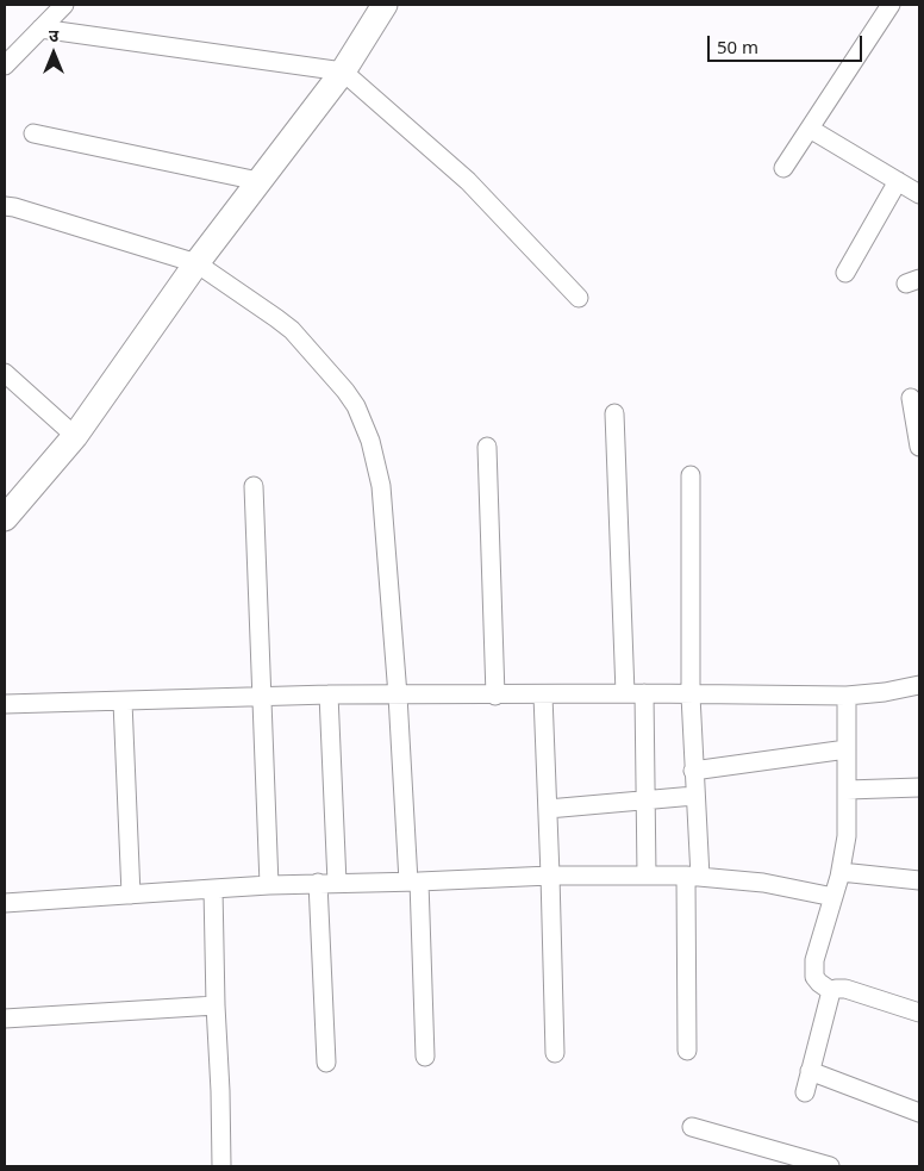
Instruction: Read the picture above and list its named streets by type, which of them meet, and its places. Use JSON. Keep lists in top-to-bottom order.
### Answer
{
  "scale_bar": "50 m",
  "north": "top"
}
